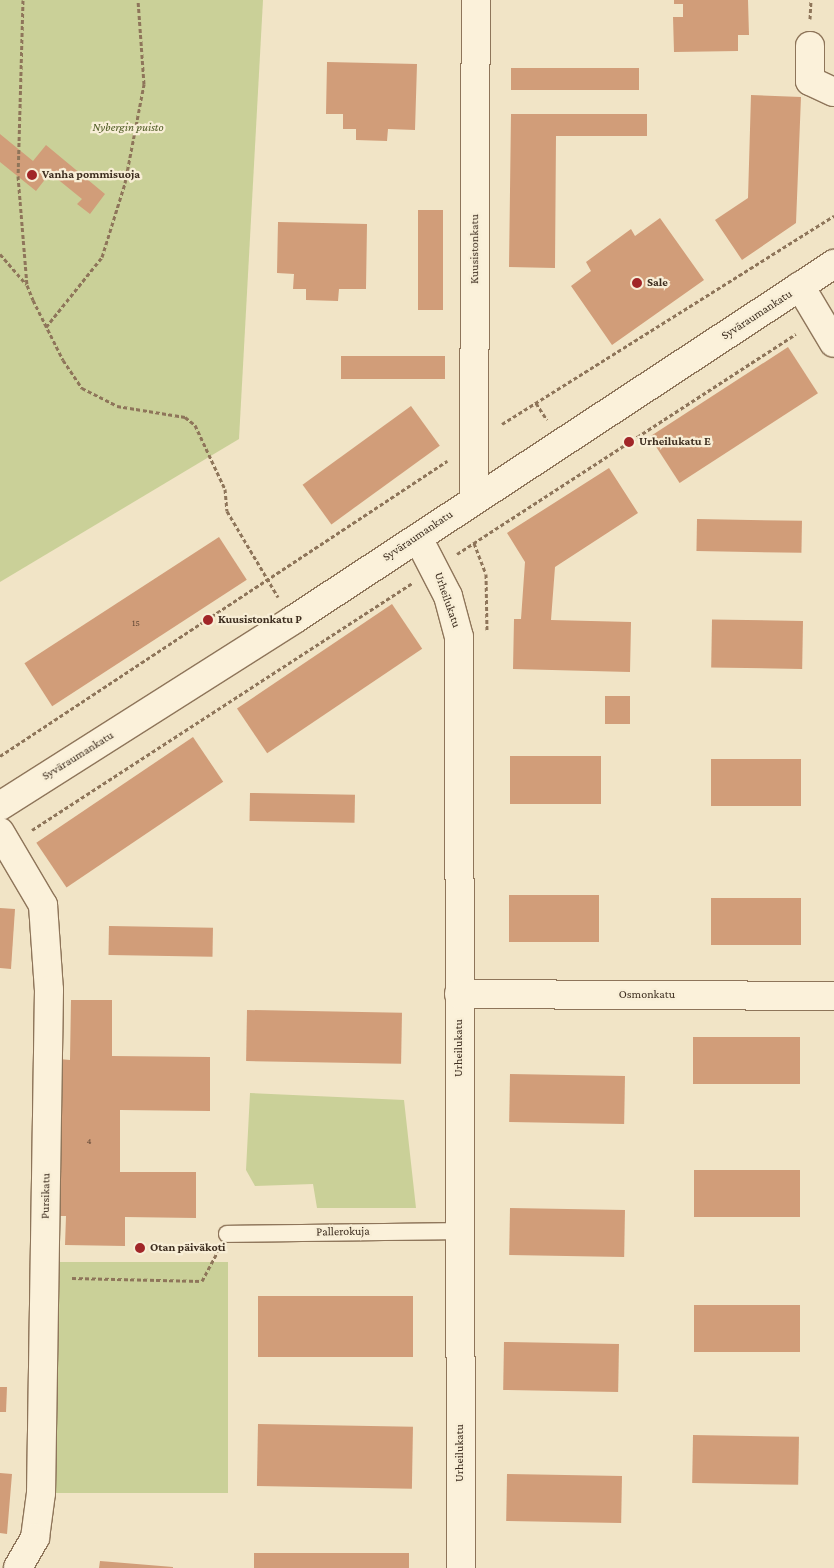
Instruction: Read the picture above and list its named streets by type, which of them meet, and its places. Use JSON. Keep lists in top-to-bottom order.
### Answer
{
  "streets": {
    "street": [
      "Kuusistonkatu",
      "Syväraumankatu",
      "Urheilukatu",
      "Osmonkatu",
      "Pursikatu"
    ],
    "lane": ["Pallerokuja"]
  },
  "crossings": [
    ["Kuusistonkatu", "Syväraumankatu"],
    ["Syväraumankatu", "Urheilukatu"],
    ["Urheilukatu", "Osmonkatu"],
    ["Urheilukatu", "Pallerokuja"]
  ],
  "parks": ["Nybergin puisto"],
  "places": [
    "Vanha pommisuoja",
    "Sale",
    "Urheilukatu E",
    "Kuusistonkatu P",
    "Otan päiväkoti"
  ],
  "house_numbers": ["15", "4"]
}
